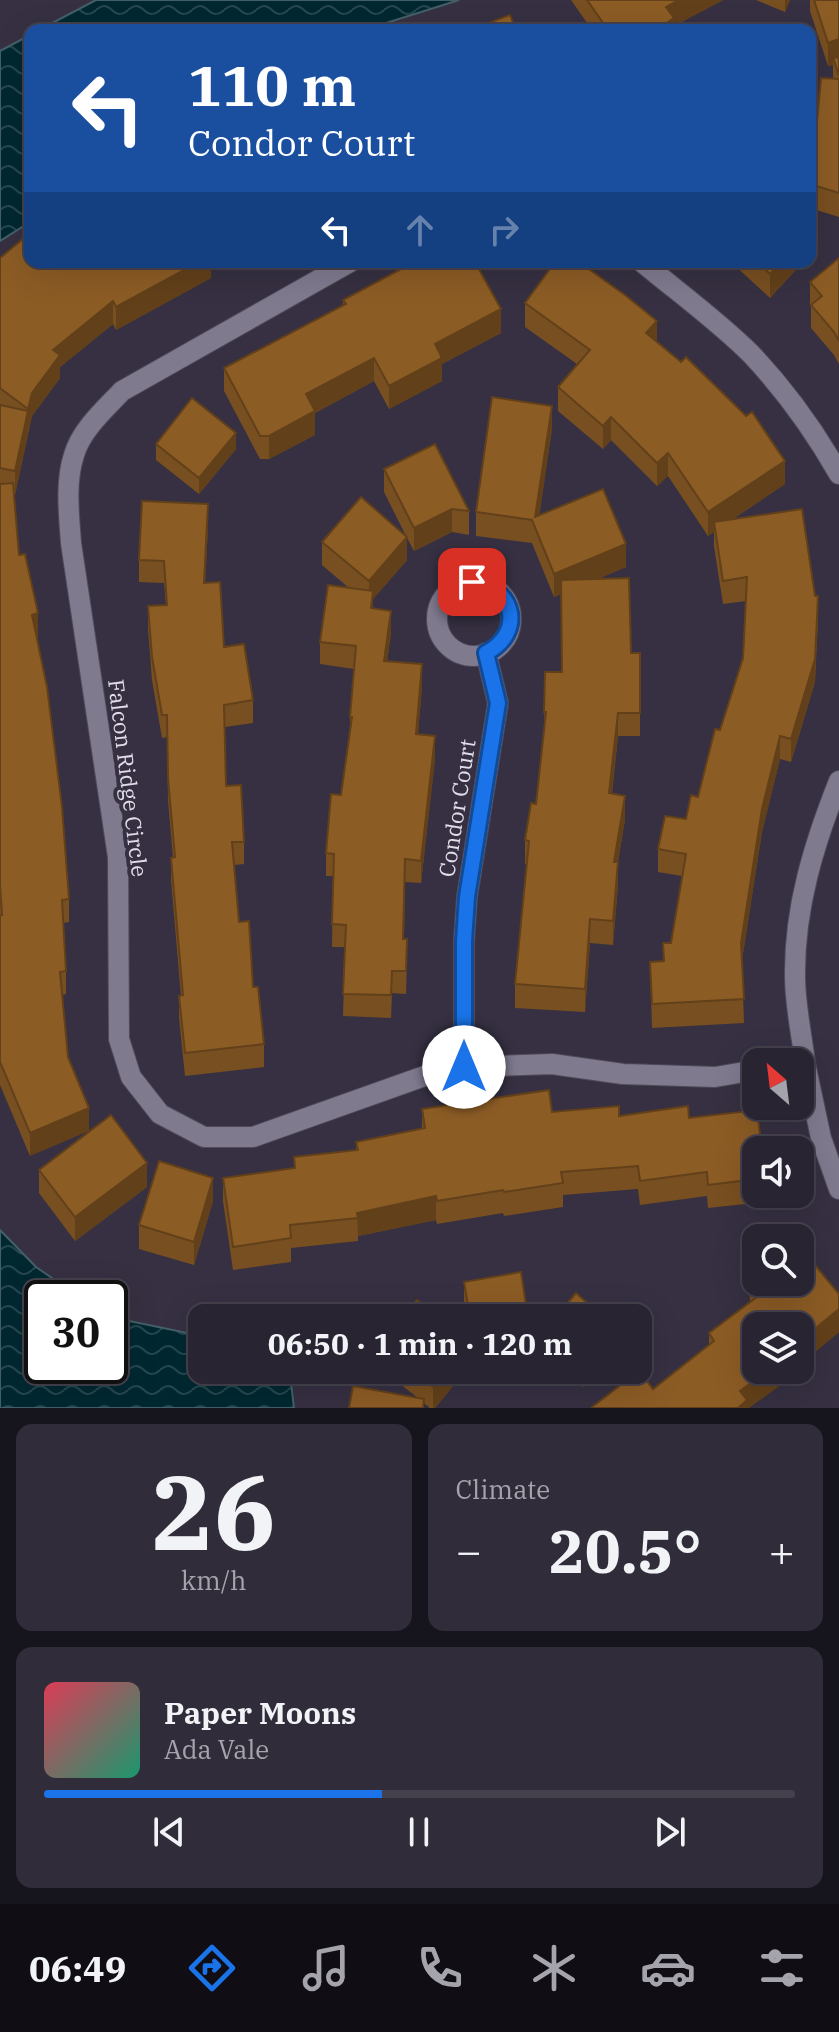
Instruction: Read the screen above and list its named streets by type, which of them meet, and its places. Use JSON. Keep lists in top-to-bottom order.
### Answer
{
  "streets": {
    "street": ["Falcon Ridge Circle", "Condor Court"]
  },
  "crossings": [
    ["Falcon Ridge Circle", "Condor Court"]
  ],
  "north": "top left",
  "page": {
    "turn": ["110 m", "Condor Court"],
    "limit": "30",
    "trip": "06:50 · 1 min · 120 m",
    "tile": [
      ["26", "km/h"],
      "Climate"
    ],
    "heat": ["−", "20.5°", "+"],
    "song": ["Paper Moons", "Ada Vale"],
    "tabs": "06:49"
  }
}
